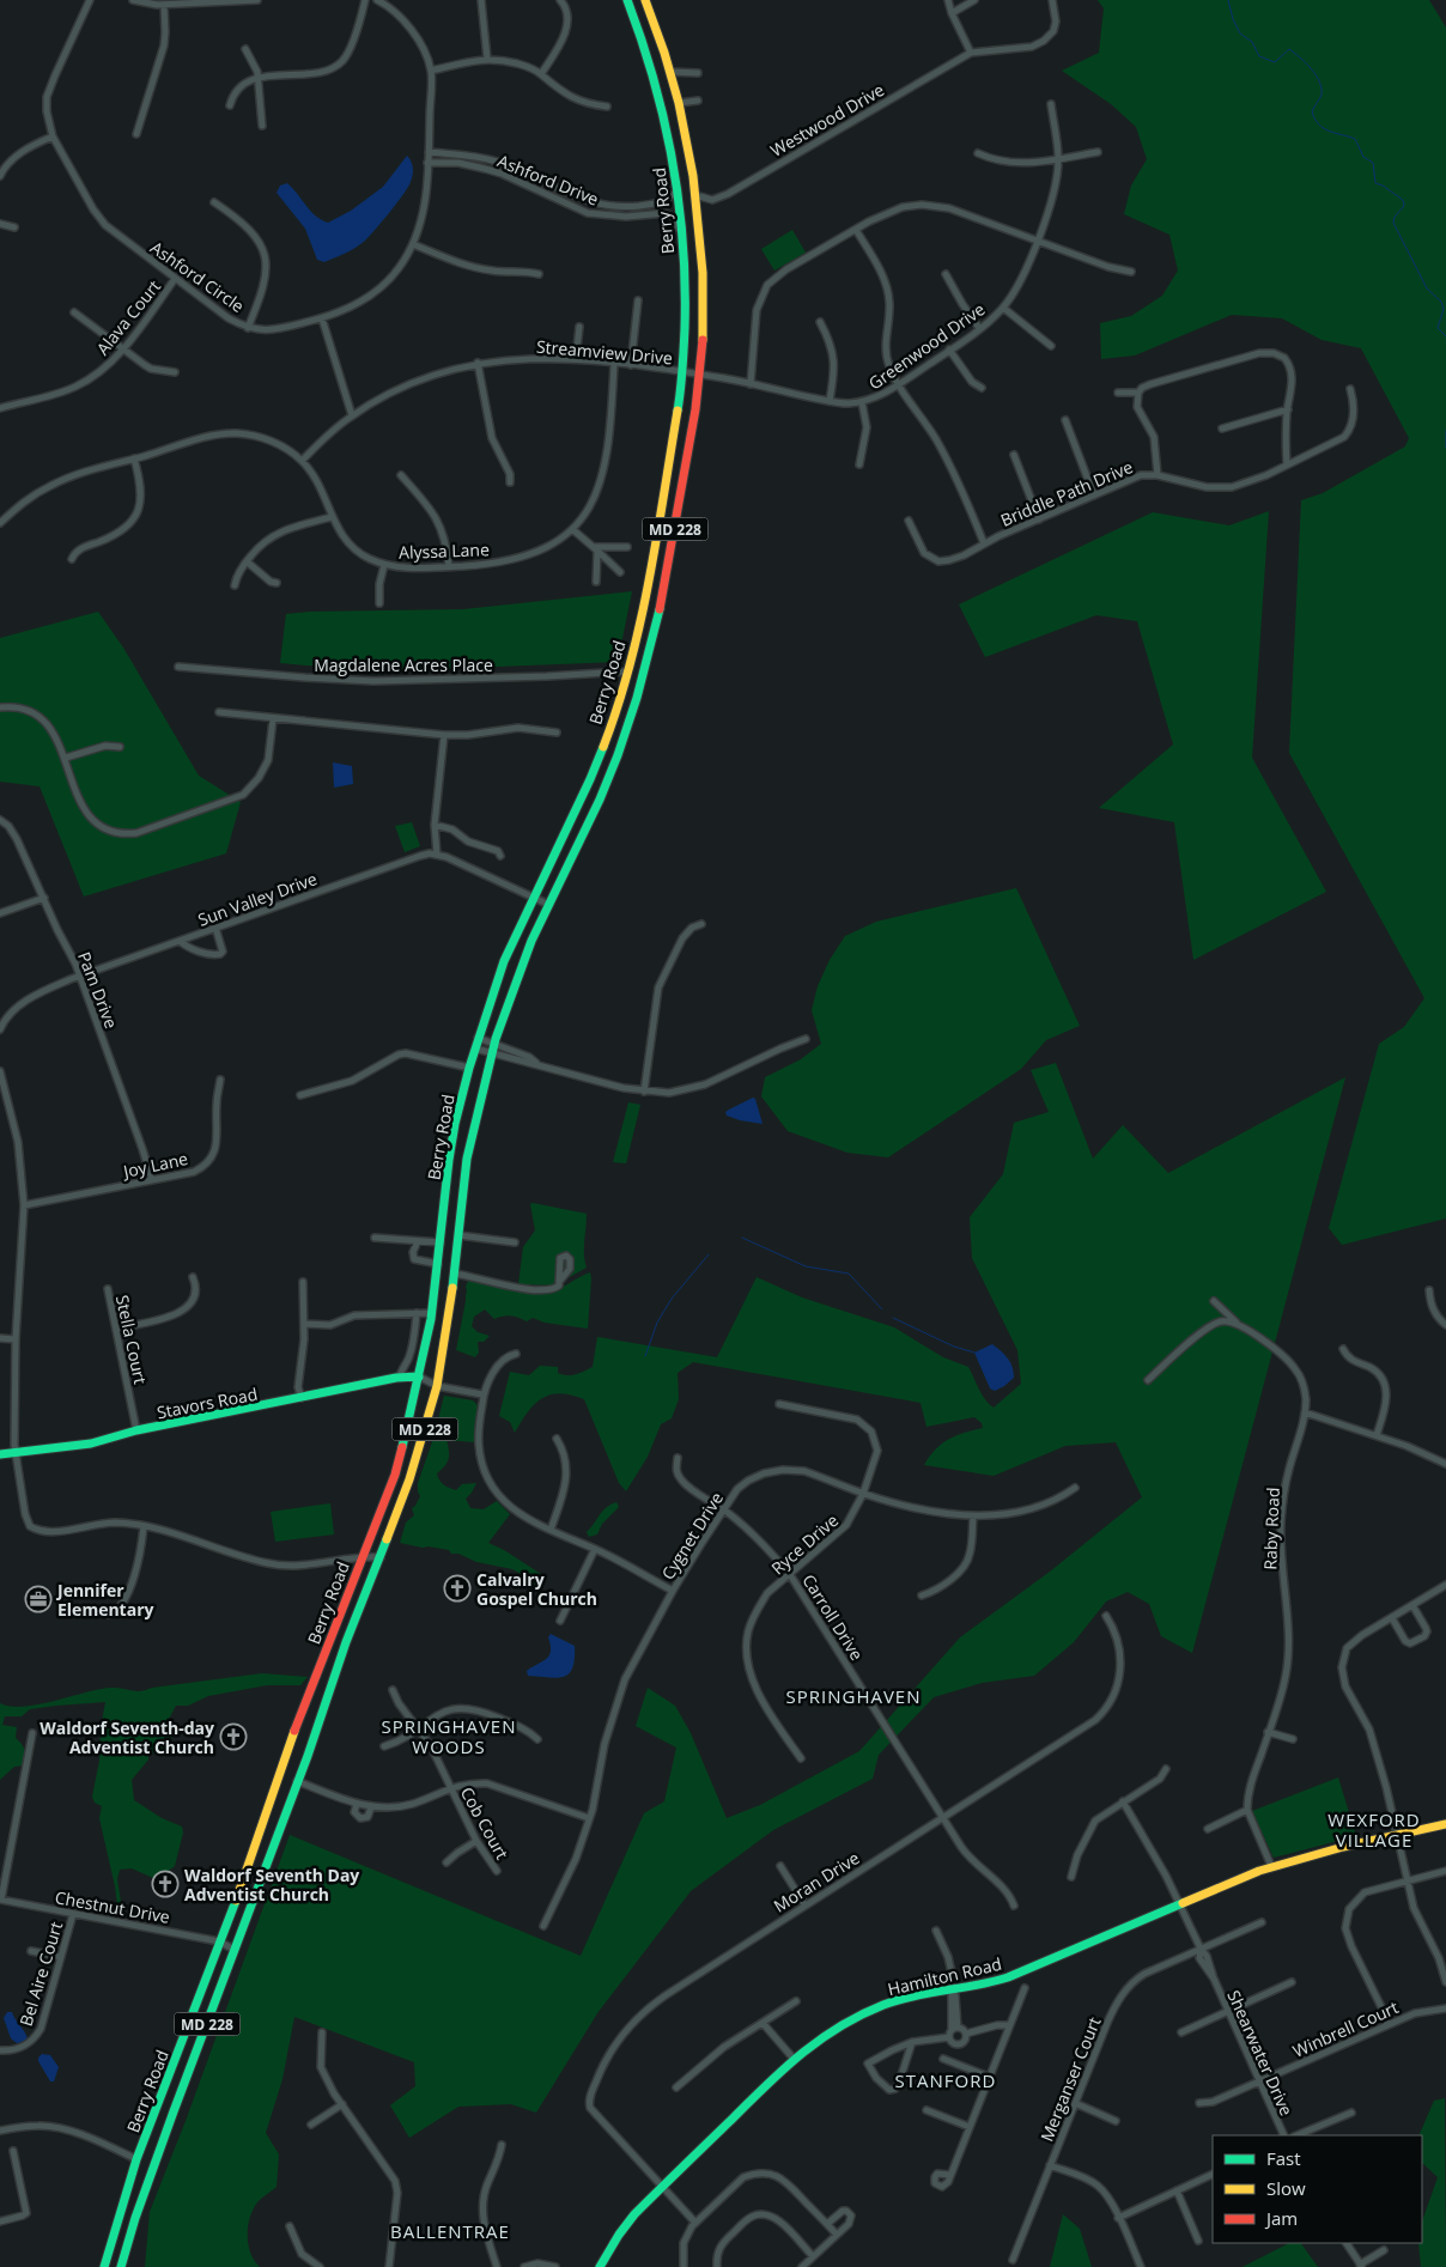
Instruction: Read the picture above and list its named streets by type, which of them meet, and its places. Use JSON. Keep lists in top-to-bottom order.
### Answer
{
  "streets": {
    "main road": [
      "Berry Road",
      "MD 228",
      "Stavors Road",
      "Hamilton Road"
    ],
    "street": [
      "Westwood Drive",
      "Ashford Drive",
      "Ashford Circle",
      "Alava Court",
      "Greenwood Drive",
      "Streamview Drive",
      "Briddle Path Drive",
      "Alyssa Lane",
      "Magdalene Acres Place",
      "Sun Valley Drive",
      "Pam Drive",
      "Joy Lane",
      "Stella Court",
      "Raby Road",
      "Cygnet Drive",
      "Ryce Drive",
      "Carroll Drive",
      "Cob Court",
      "Moran Drive",
      "Chestnut Drive",
      "Bel Aire Court",
      "Winbrell Court",
      "Shearwater Drive",
      "Merganser Court"
    ]
  },
  "crossings": [
    ["Westwood Drive", "Berry Road"],
    ["Ashford Drive", "Berry Road"],
    ["Ashford Drive", "Ashford Circle"],
    ["Berry Road", "Greenwood Drive"],
    ["Berry Road", "Streamview Drive"],
    ["Berry Road", "Magdalene Acres Place"],
    ["Berry Road", "Stavors Road"],
    ["Berry Road", "Chestnut Drive"],
    ["Ashford Circle", "Alava Court"],
    ["Greenwood Drive", "Streamview Drive"],
    ["Streamview Drive", "Alyssa Lane"],
    ["Sun Valley Drive", "Pam Drive"],
    ["Pam Drive", "Joy Lane"],
    ["Stella Court", "Stavors Road"],
    ["Cygnet Drive", "Ryce Drive"],
    ["Cygnet Drive", "Carroll Drive"],
    ["Ryce Drive", "Carroll Drive"],
    ["Carroll Drive", "Moran Drive"],
    ["Moran Drive", "Hamilton Road"],
    ["Chestnut Drive", "Bel Aire Court"],
    ["Hamilton Road", "Shearwater Drive"],
    ["Winbrell Court", "Shearwater Drive"],
    ["Shearwater Drive", "Merganser Court"]
  ],
  "districts": [
    "SPRINGHAVEN",
    "SPRINGHAVEN WOODS",
    "WEXFORD VILLAGE",
    "STANFORD",
    "BALLENTRAE"
  ],
  "places": {
    "church": ["Calvalry Gospel Church", "Waldorf Seventh-day Adventist Church", "Waldorf Seventh Day Adventist Church"],
    "office": ["Jennifer Elementary"]
  },
  "legend": ["Fast", "Slow", "Jam"]
}
